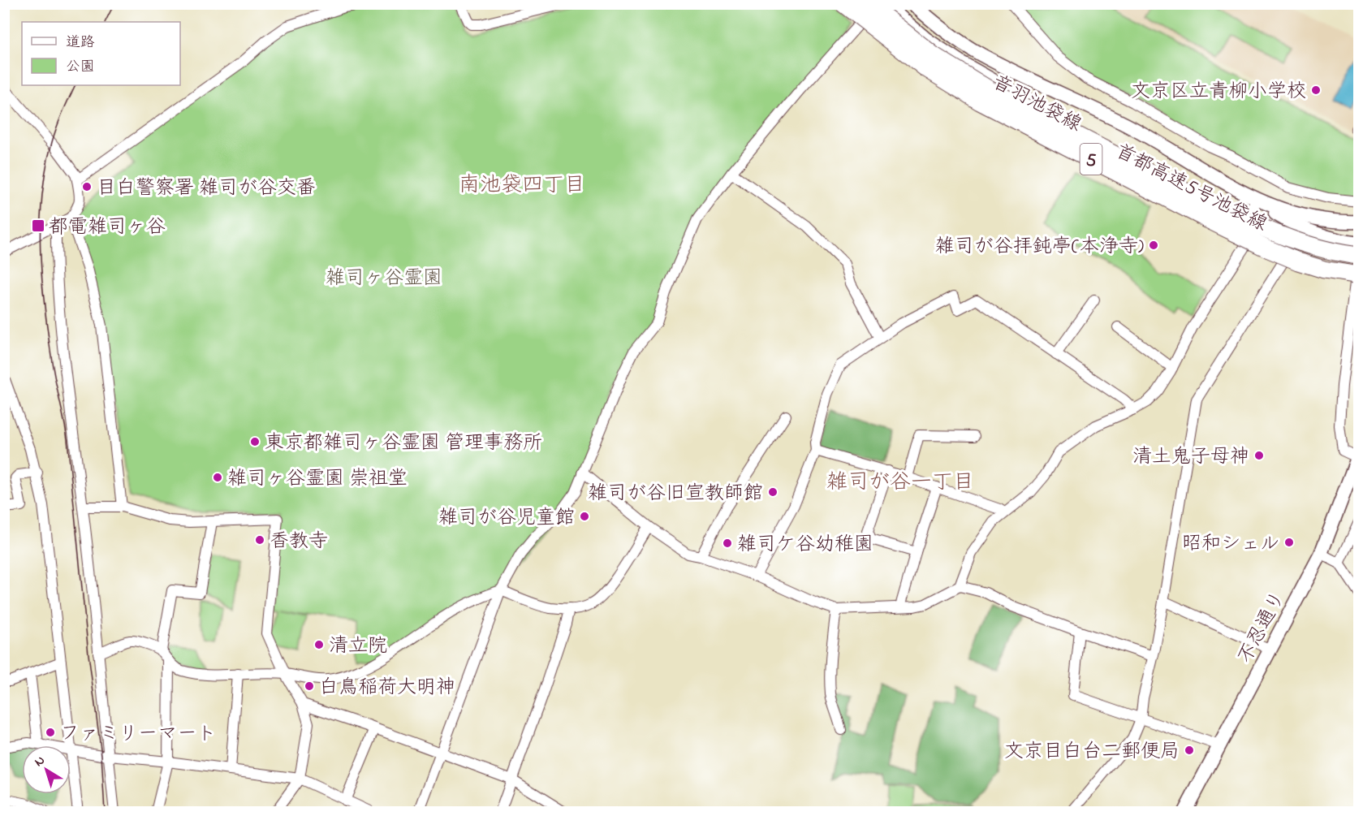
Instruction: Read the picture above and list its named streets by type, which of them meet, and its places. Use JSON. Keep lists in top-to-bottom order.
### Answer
{
  "streets": {
    "highway": ["5", "首都高速5号池袋線"],
    "main road": ["音羽池袋線", "不忍通り"]
  },
  "crossings": [
    ["音羽池袋線", "首都高速5号池袋線"]
  ],
  "districts": ["南池袋四丁目", "雑司が谷一丁目"],
  "parks": ["雑司ヶ谷霊園"],
  "places": {
    "other": [
      "文京区立青柳小学校",
      "目白警察署 雑司が谷交番",
      "雑司が谷拝鈍亭(本浄寺)",
      "東京都雑司ヶ谷霊園 管理事務所",
      "清土鬼子母神",
      "雑司ヶ谷霊園 崇祖堂",
      "雑司が谷旧宣教師館",
      "雑司が谷児童館",
      "香教寺",
      "昭和シェル",
      "雑司ケ谷幼稚園",
      "清立院",
      "白鳥稲荷大明神",
      "ファミリーマート",
      "文京目白台二郵便局"
    ],
    "transit": ["都電雑司ヶ谷"]
  },
  "legend": ["道路", "公園"],
  "north": "top left"
}
